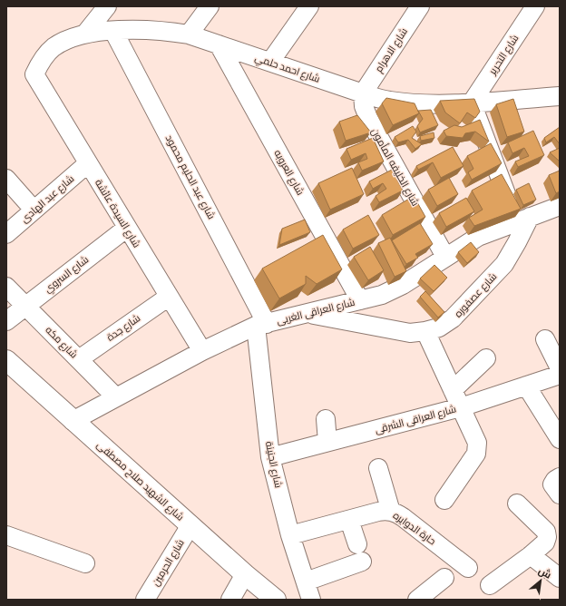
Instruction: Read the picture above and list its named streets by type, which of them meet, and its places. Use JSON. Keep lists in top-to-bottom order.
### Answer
{
  "streets": {
    "main road": ["شارع الشهيد صلاح مصطفى"],
    "street": [
      "شارع الاهرام",
      "شارع التحرير",
      "شارع احمد حلمي",
      "شارع الخليفه المأمون",
      "شارع العروبه",
      "شارع عبد الحليم محمود",
      "شارع عبد الهادى",
      "شارع السيدة عائشة",
      "شارع السروي",
      "شارع عصفوره",
      "شارع العراقى الغربى",
      "شارع جدة",
      "شارع مكه",
      "شارع العراقى الشرقى",
      "شارع الجنينة",
      "حارة الدوايره",
      "شارع الحرمين"
    ]
  },
  "crossings": [
    ["شارع الاهرام", "شارع احمد حلمي"],
    ["شارع الاهرام", "شارع الخليفه المأمون"],
    ["شارع التحرير", "شارع احمد حلمي"],
    ["شارع احمد حلمي", "شارع الخليفه المأمون"],
    ["شارع احمد حلمي", "شارع العروبه"],
    ["شارع احمد حلمي", "شارع عبد الحليم محمود"],
    ["شارع احمد حلمي", "شارع السيدة عائشة"],
    ["شارع الخليفه المأمون", "شارع العراقى الغربى"],
    ["شارع العروبه", "شارع العراقى الغربى"],
    ["شارع عبد الحليم محمود", "شارع العراقى الغربى"],
    ["شارع عبد الحليم محمود", "شارع الجنينة"],
    ["شارع عبد الهادى", "شارع السيدة عائشة"],
    ["شارع السيدة عائشة", "شارع السروي"],
    ["شارع السيدة عائشة", "شارع العراقى الغربى"],
    ["شارع السيدة عائشة", "شارع جدة"],
    ["شارع السروي", "شارع مكه"],
    ["شارع عصفوره", "شارع العراقى الغربى"],
    ["شارع العراقى الغربى", "شارع مكه"],
    ["شارع العراقى الغربى", "شارع الجنينة"],
    ["شارع العراقى الغربى", "شارع الشهيد صلاح مصطفى"],
    ["شارع جدة", "شارع مكه"],
    ["شارع العراقى الشرقى", "شارع الجنينة"],
    ["شارع الجنينة", "حارة الدوايره"],
    ["شارع الشهيد صلاح مصطفى", "شارع الحرمين"]
  ],
  "north": "top right"
}
